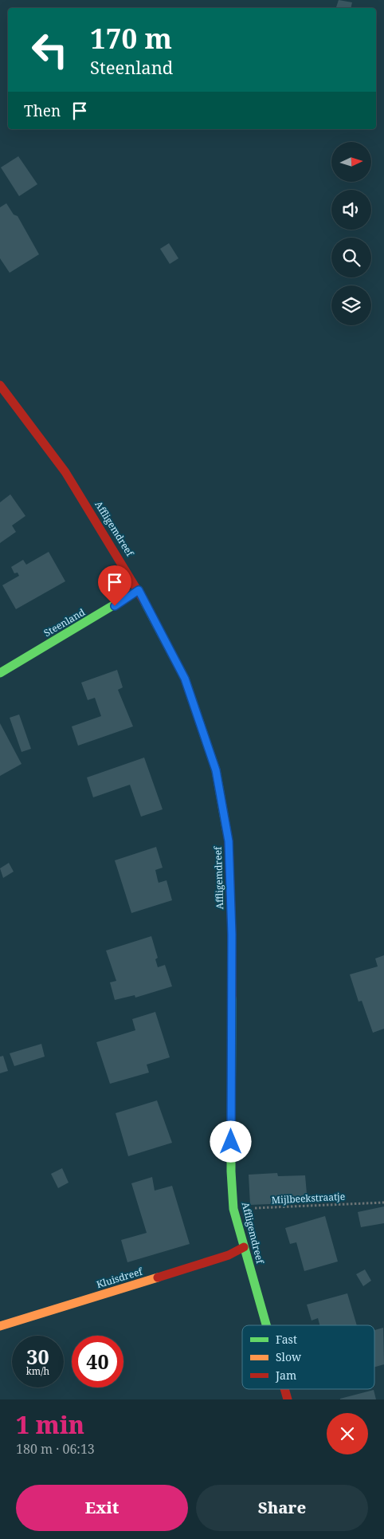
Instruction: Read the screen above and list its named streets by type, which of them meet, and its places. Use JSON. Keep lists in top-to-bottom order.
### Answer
{
  "streets": {
    "street": ["Affligemdreef", "Steenland", "Kluisdreef"],
    "path": ["Mijlbeekstraatje"]
  },
  "crossings": [
    ["Affligemdreef", "Steenland"],
    ["Affligemdreef", "Mijlbeekstraatje"],
    ["Affligemdreef", "Kluisdreef"]
  ],
  "legend": ["Fast", "Slow", "Jam"],
  "north": "right",
  "page": {
    "turn": ["170 m", "Steenland"],
    "then": "Then",
    "speed": "30 km/h",
    "limit": "40",
    "heading": ["1 min", "180 m · 06:13"],
    "buttons": ["Exit", "Share"]
  }
}
